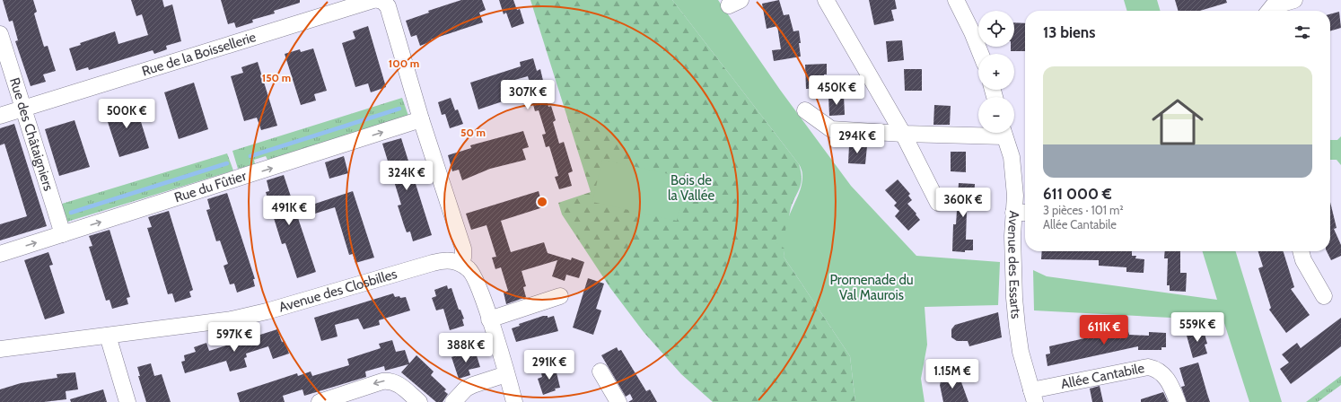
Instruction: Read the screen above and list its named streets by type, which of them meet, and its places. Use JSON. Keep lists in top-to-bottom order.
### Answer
{
  "streets": {
    "street": [
      "Rue de la Boissellerie",
      "Rue des Châtaigniers",
      "Rue du Fûtier",
      "Avenue des Essarts",
      "Avenue des Closbilles",
      "Allée Cantabile"
    ]
  },
  "crossings": [
    ["Rue de la Boissellerie", "Rue des Châtaigniers"],
    ["Rue des Châtaigniers", "Rue du Fûtier"],
    ["Avenue des Essarts", "Allée Cantabile"]
  ],
  "one_way": ["Rue du Fûtier"],
  "parks": ["Bois de la Vallée", "Promenade du Val Maurois"],
  "page": {
    "map_buttons": ["+", "−"],
    "heading": "13 biens",
    "list": [
      {
        "name": "611 000 €",
        "note": "3 pièces · 101 m² · Allée Cantabile"
      }
    ],
    "price": [
      "450K €",
      "307K €",
      "500K €",
      "294K €",
      "324K €",
      "360K €",
      "491K €",
      "559K €",
      "611K €",
      "597K €",
      "388K €",
      "291K €",
      "1.15M €"
    ]
  },
  "rings": ["100 m", "150 m", "50 m"]
}
